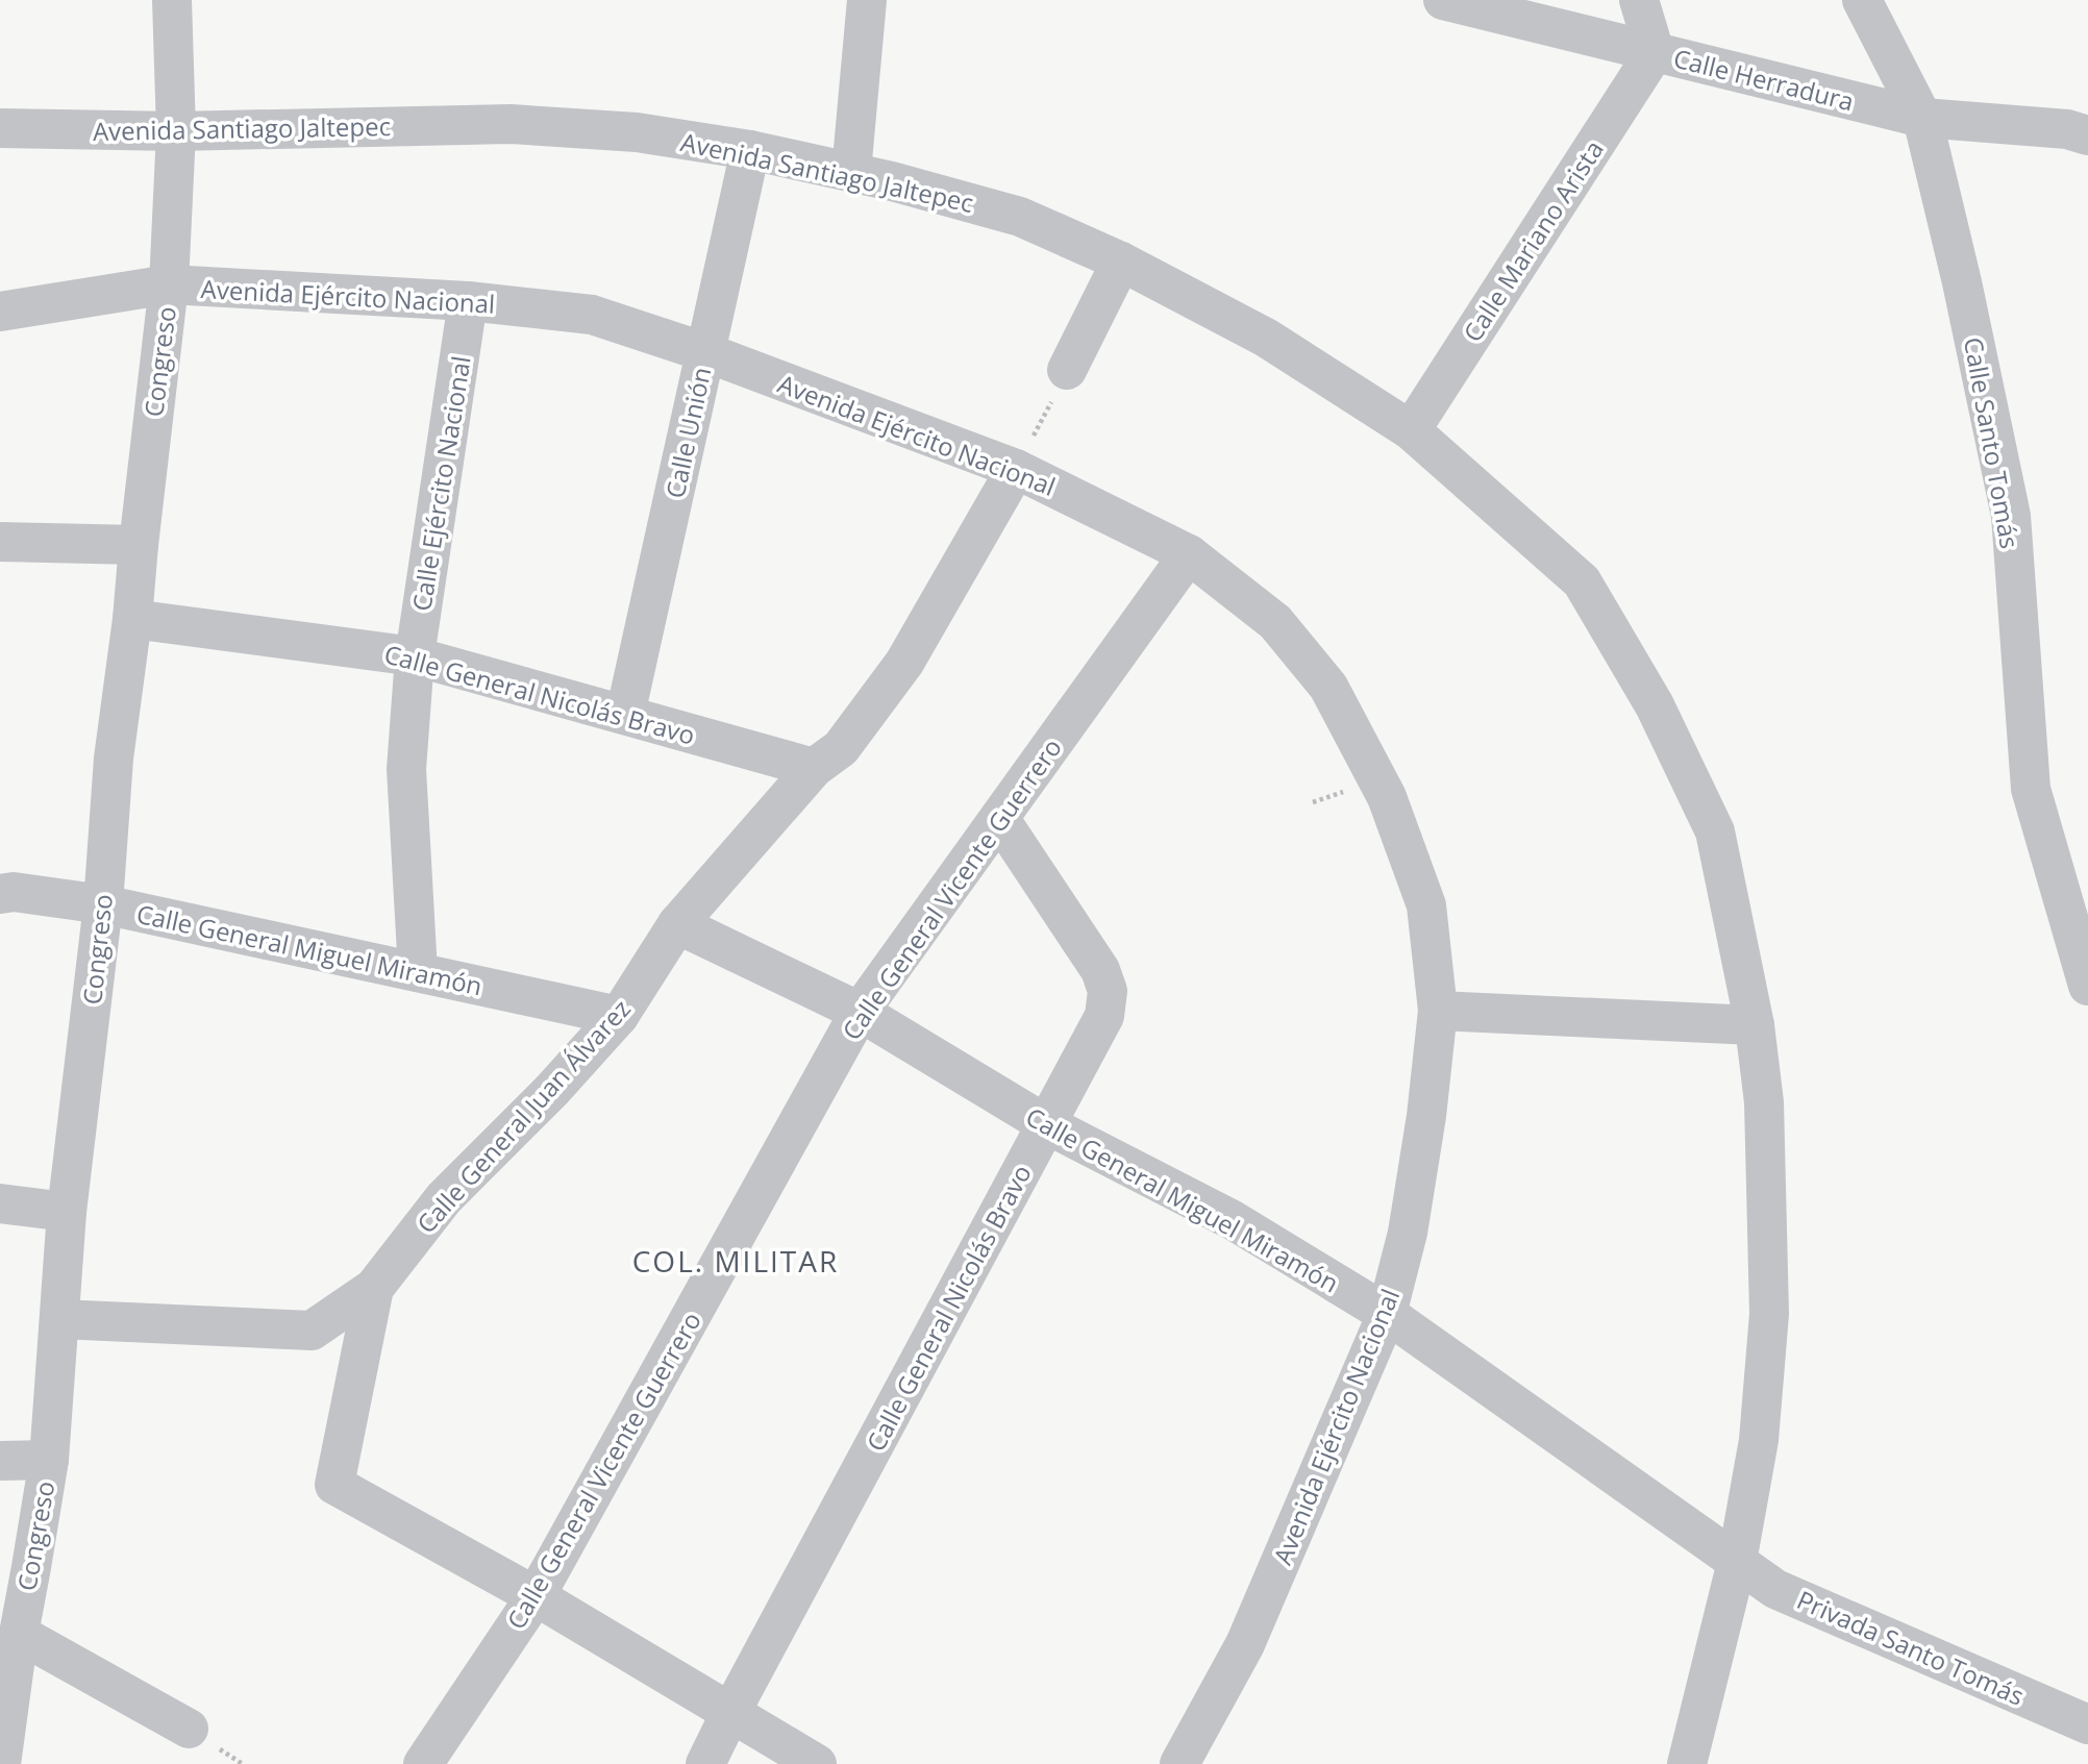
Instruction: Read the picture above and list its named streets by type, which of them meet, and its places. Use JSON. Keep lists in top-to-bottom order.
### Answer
{
  "streets": {
    "street": [
      "Calle Herradura",
      "Avenida Santiago Jaltepec",
      "Calle Mariano Arista",
      "Avenida Ejército Nacional",
      "Congreso",
      "Calle Unión",
      "Calle Santo Tomás",
      "Calle Ejército Nacional",
      "Calle General Nicolás Bravo",
      "Calle General Vicente Guerrero",
      "Calle General Miguel Miramón",
      "Calle General Juan Álvarez",
      "Privada Santo Tomás"
    ]
  },
  "crossings": [
    ["Calle Herradura", "Calle Mariano Arista"],
    ["Calle Herradura", "Calle Santo Tomás"],
    ["Avenida Santiago Jaltepec", "Calle Mariano Arista"],
    ["Avenida Santiago Jaltepec", "Congreso"],
    ["Avenida Santiago Jaltepec", "Calle Unión"],
    ["Avenida Santiago Jaltepec", "Calle General Miguel Miramón"],
    ["Avenida Santiago Jaltepec", "Privada Santo Tomás"],
    ["Avenida Ejército Nacional", "Congreso"],
    ["Avenida Ejército Nacional", "Calle Unión"],
    ["Avenida Ejército Nacional", "Calle Ejército Nacional"],
    ["Avenida Ejército Nacional", "Calle General Vicente Guerrero"],
    ["Avenida Ejército Nacional", "Calle General Miguel Miramón"],
    ["Avenida Ejército Nacional", "Calle General Juan Álvarez"],
    ["Congreso", "Calle General Nicolás Bravo"],
    ["Congreso", "Calle General Miguel Miramón"],
    ["Congreso", "Calle General Juan Álvarez"],
    ["Calle Unión", "Calle General Nicolás Bravo"],
    ["Calle Ejército Nacional", "Calle General Nicolás Bravo"],
    ["Calle Ejército Nacional", "Calle General Miguel Miramón"],
    ["Calle General Nicolás Bravo", "Calle General Vicente Guerrero"],
    ["Calle General Nicolás Bravo", "Calle General Miguel Miramón"],
    ["Calle General Nicolás Bravo", "Calle General Juan Álvarez"],
    ["Calle General Vicente Guerrero", "Calle General Miguel Miramón"],
    ["Calle General Miguel Miramón", "Calle General Juan Álvarez"],
    ["Calle General Miguel Miramón", "Privada Santo Tomás"]
  ],
  "districts": ["COL. MILITAR"]
}
